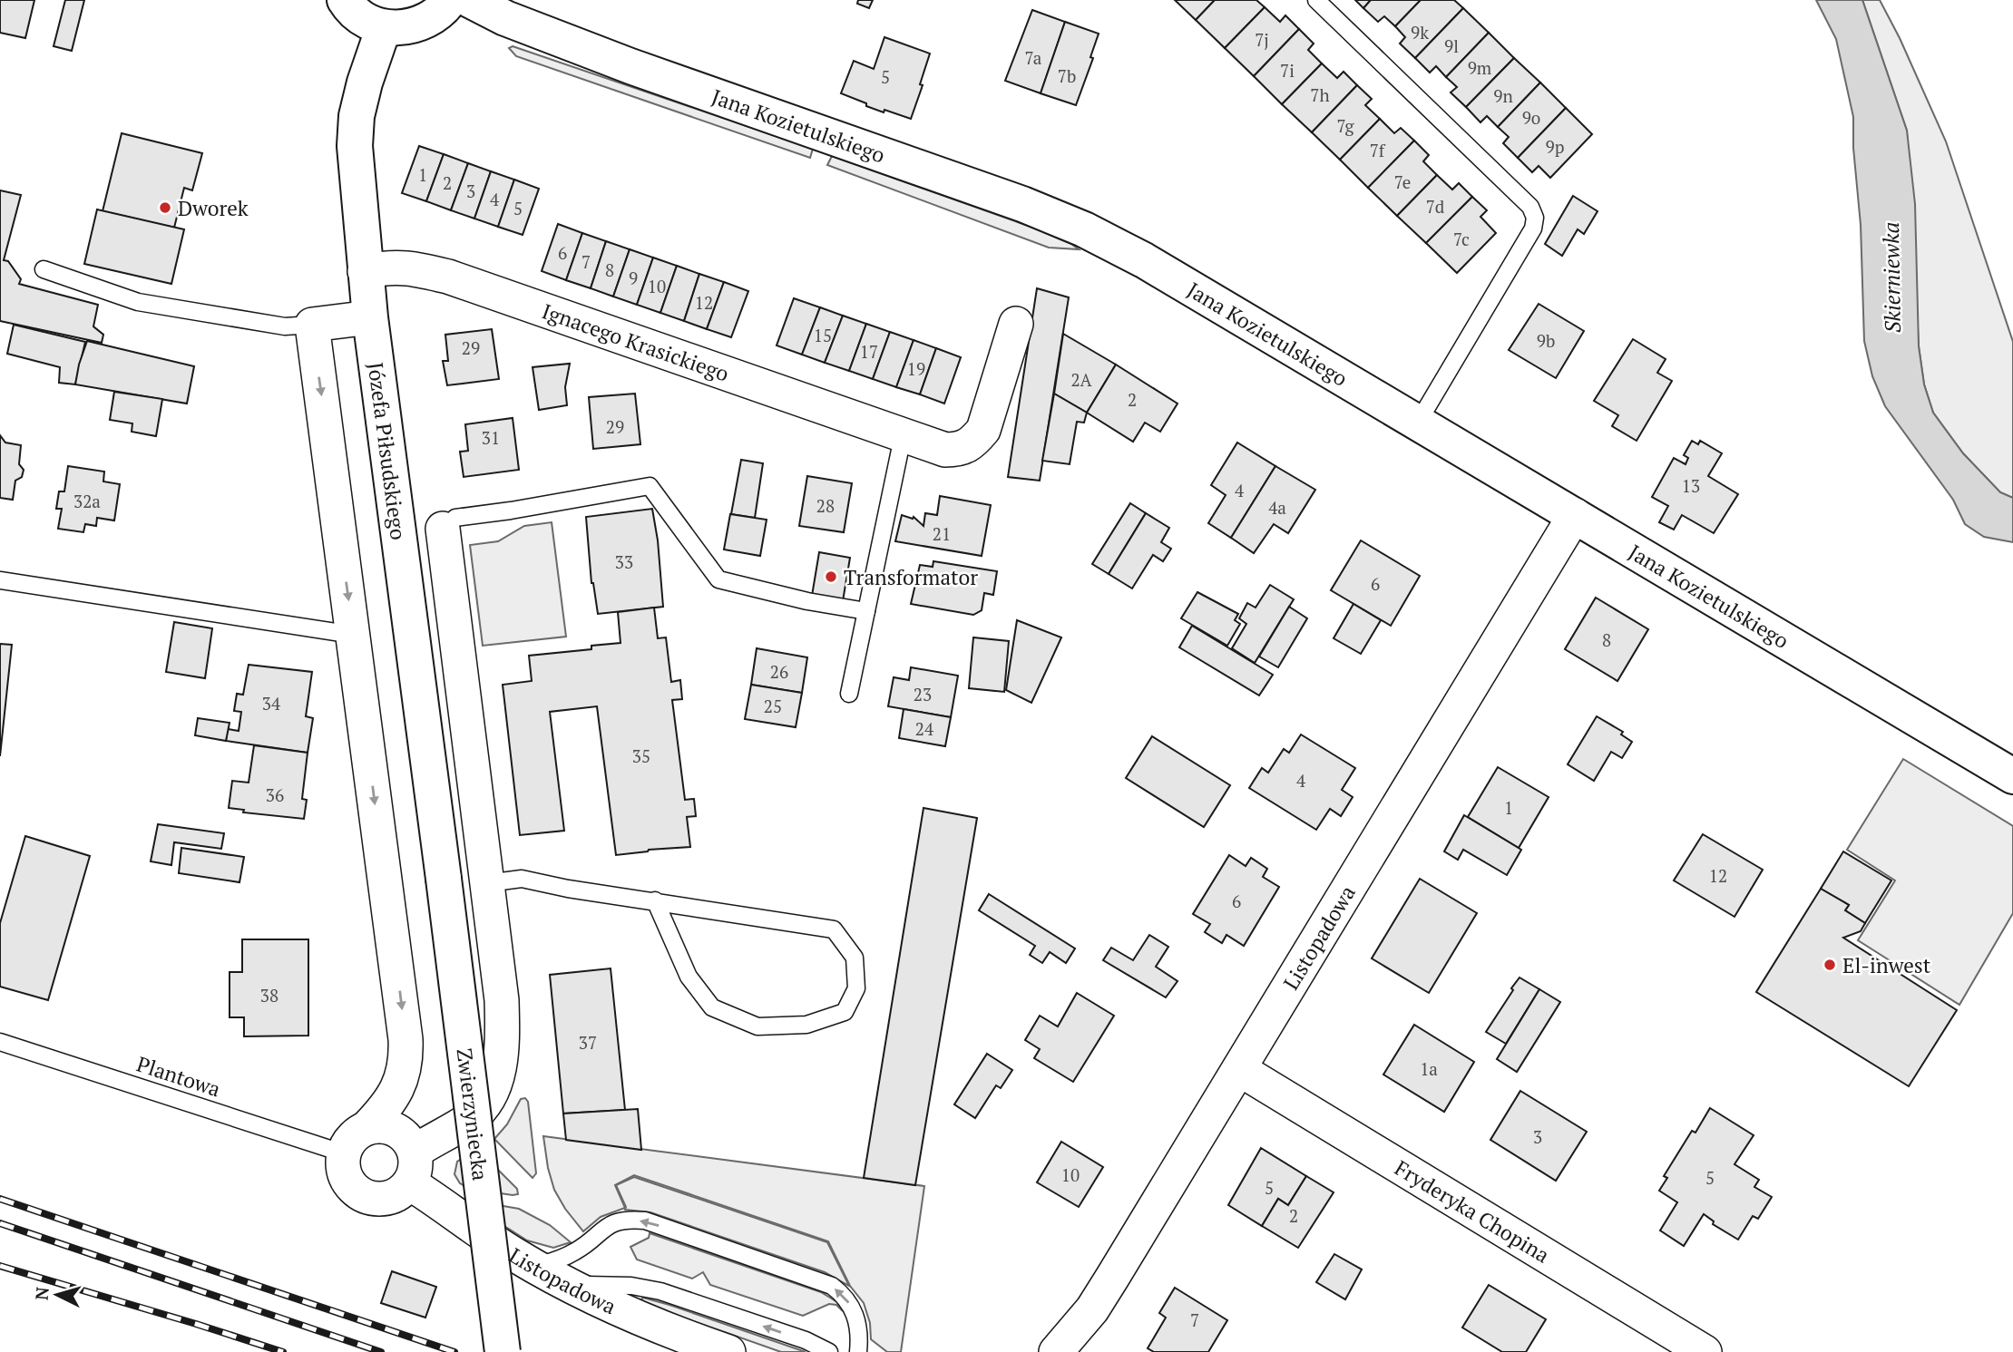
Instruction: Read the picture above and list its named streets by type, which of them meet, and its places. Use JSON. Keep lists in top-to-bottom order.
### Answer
{
  "streets": {
    "street": [
      "Jana Kozietulskiego",
      "Ignacego Krasickiego",
      "Józefa Piłsudskiego",
      "Listopadowa",
      "Zwierzyniecka",
      "Fryderyka Chopina"
    ],
    "lane": ["Plantowa"]
  },
  "crossings": [
    ["Jana Kozietulskiego", "Listopadowa"],
    ["Ignacego Krasickiego", "Józefa Piłsudskiego"],
    ["Józefa Piłsudskiego", "Zwierzyniecka"],
    ["Listopadowa", "Plantowa"],
    ["Listopadowa", "Fryderyka Chopina"]
  ],
  "water": ["Skierniewka"],
  "places": ["Dworek", "Transformator", "El-inwest"],
  "house_numbers": [
    "9k",
    "7j",
    "9l",
    "7a",
    "9m",
    "7i",
    "7b",
    "5",
    "7h",
    "9n",
    "9o",
    "7g",
    "9p",
    "7f",
    "1",
    "7e",
    "2",
    "3",
    "4",
    "7d",
    "5",
    "7c",
    "6",
    "7",
    "8",
    "9",
    "10",
    "12",
    "15",
    "9b",
    "29",
    "17",
    "19",
    "2A",
    "2",
    "29",
    "31",
    "13",
    "4",
    "32a",
    "28",
    "4a",
    "21",
    "33",
    "6",
    "8",
    "26",
    "23",
    "34",
    "25",
    "24",
    "35",
    "4",
    "36",
    "1",
    "12",
    "6",
    "38",
    "37",
    "1a",
    "3",
    "10",
    "5",
    "5",
    "2",
    "7"
  ],
  "north": "left"
}
